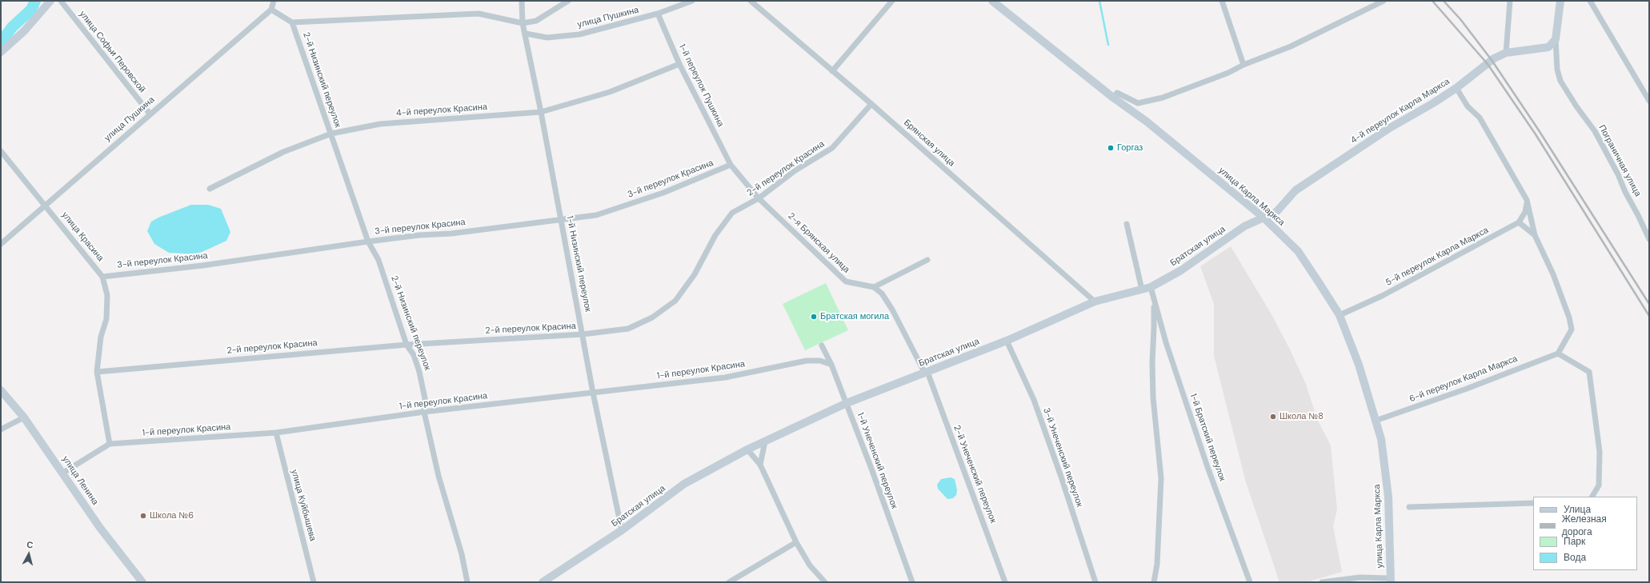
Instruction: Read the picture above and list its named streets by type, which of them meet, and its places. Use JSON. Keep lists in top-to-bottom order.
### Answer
{
  "streets": {
    "street": [
      "улица Пушкина",
      "улица Софьи Перовской",
      "2-й Низинский переулок",
      "1-й переулок Пушкина",
      "4-й переулок Красина",
      "4-й переулок Карла Маркса",
      "Брянская улица",
      "Пограничная улица",
      "2-й переулок Красина",
      "3-й переулок Красина",
      "улица Карла Маркса",
      "улица Красина",
      "2-я Брянская улица",
      "Братская улица",
      "5-й переулок Карла Маркса",
      "1-й Низинский переулок",
      "1-й переулок Красина",
      "6-й переулок Карла Маркса",
      "1-й Братский переулок",
      "3-й Унеченский переулок",
      "1-й Унеченский переулок",
      "2-й Унеченский переулок",
      "улица Ленина",
      "улица Куйбышева"
    ]
  },
  "crossings": [
    ["улица Пушкина", "улица Софьи Перовской"],
    ["улица Пушкина", "1-й переулок Пушкина"],
    ["улица Пушкина", "улица Красина"],
    ["улица Пушкина", "1-й Низинский переулок"],
    ["2-й Низинский переулок", "4-й переулок Красина"],
    ["2-й Низинский переулок", "2-й переулок Красина"],
    ["2-й Низинский переулок", "3-й переулок Красина"],
    ["2-й Низинский переулок", "1-й переулок Красина"],
    ["1-й переулок Пушкина", "4-й переулок Красина"],
    ["1-й переулок Пушкина", "2-й переулок Красина"],
    ["1-й переулок Пушкина", "3-й переулок Красина"],
    ["1-й переулок Пушкина", "2-я Брянская улица"],
    ["4-й переулок Красина", "1-й Низинский переулок"],
    ["4-й переулок Карла Маркса", "Пограничная улица"],
    ["4-й переулок Карла Маркса", "улица Карла Маркса"],
    ["4-й переулок Карла Маркса", "Братская улица"],
    ["Брянская улица", "2-й переулок Красина"],
    ["Брянская улица", "Братская улица"],
    ["2-й переулок Красина", "улица Красина"],
    ["2-й переулок Красина", "2-я Брянская улица"],
    ["2-й переулок Красина", "1-й Низинский переулок"],
    ["3-й переулок Красина", "улица Красина"],
    ["3-й переулок Красина", "1-й Низинский переулок"],
    ["улица Карла Маркса", "Братская улица"],
    ["улица Карла Маркса", "5-й переулок Карла Маркса"],
    ["улица Карла Маркса", "6-й переулок Карла Маркса"],
    ["улица Красина", "1-й переулок Красина"],
    ["Братская улица", "1-й Низинский переулок"],
    ["Братская улица", "1-й Братский переулок"],
    ["Братская улица", "3-й Унеченский переулок"],
    ["Братская улица", "1-й Унеченский переулок"],
    ["Братская улица", "2-й Унеченский переулок"],
    ["1-й Низинский переулок", "1-й переулок Красина"],
    ["1-й переулок Красина", "1-й Унеченский переулок"],
    ["1-й переулок Красина", "улица Ленина"],
    ["1-й переулок Красина", "улица Куйбышева"]
  ],
  "places": [
    "Горгаз",
    "Братская могила",
    "Школа №8",
    "Школа №6"
  ],
  "legend": [
    "Улица",
    "Железная дорога",
    "Парк",
    "Вода"
  ],
  "north": "top"
}
